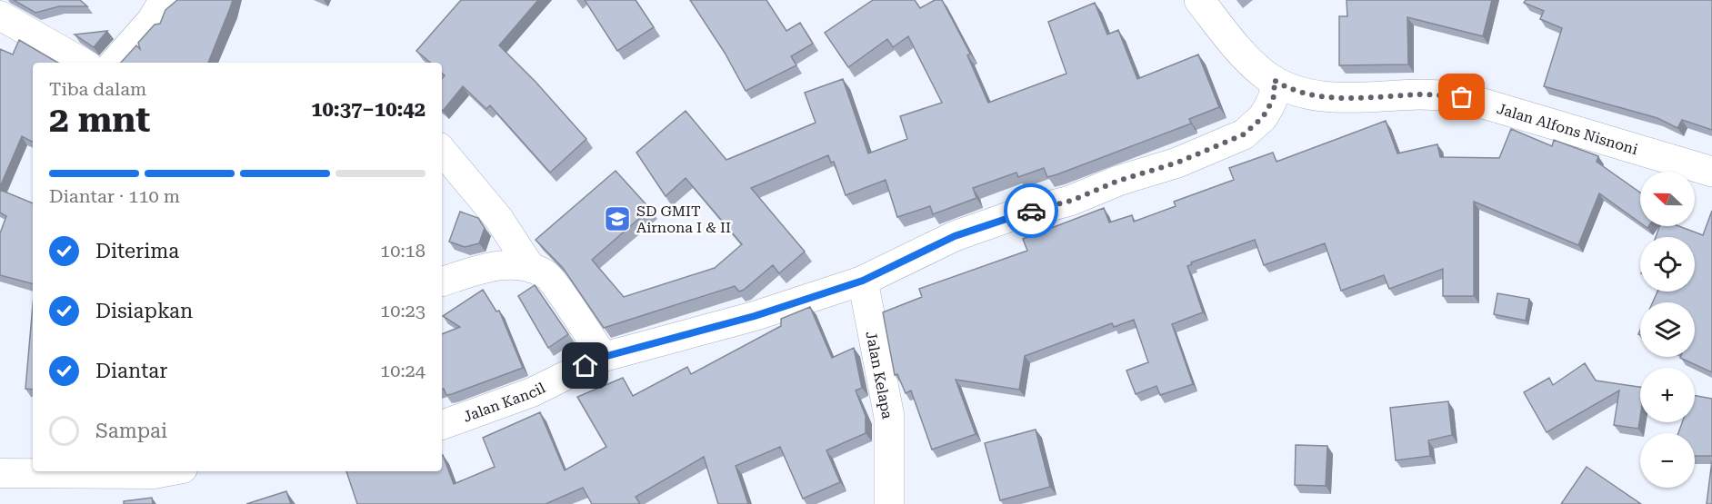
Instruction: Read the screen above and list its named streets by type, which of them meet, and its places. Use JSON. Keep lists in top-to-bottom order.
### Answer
{
  "streets": {
    "street": ["Jalan Alfons Nisnoni", "Jalan Kelapa", "Jalan Kancil"]
  },
  "crossings": [
    ["Jalan Alfons Nisnoni", "Jalan Kancil"],
    ["Jalan Kelapa", "Jalan Kancil"]
  ],
  "places": {
    "school or university": ["SD GMIT Airnona I & II"]
  },
  "north": "left",
  "page": {
    "heading": ["2 mnt", "Tiba dalam", "10:37–10:42"],
    "bar": "Diantar · 110 m",
    "map_buttons": ["+", "−"],
    "list": [
      ["Diterima", "10:18"],
      ["Disiapkan", "10:23"],
      ["Diantar", "10:24"],
      "Sampai"
    ]
  }
}
